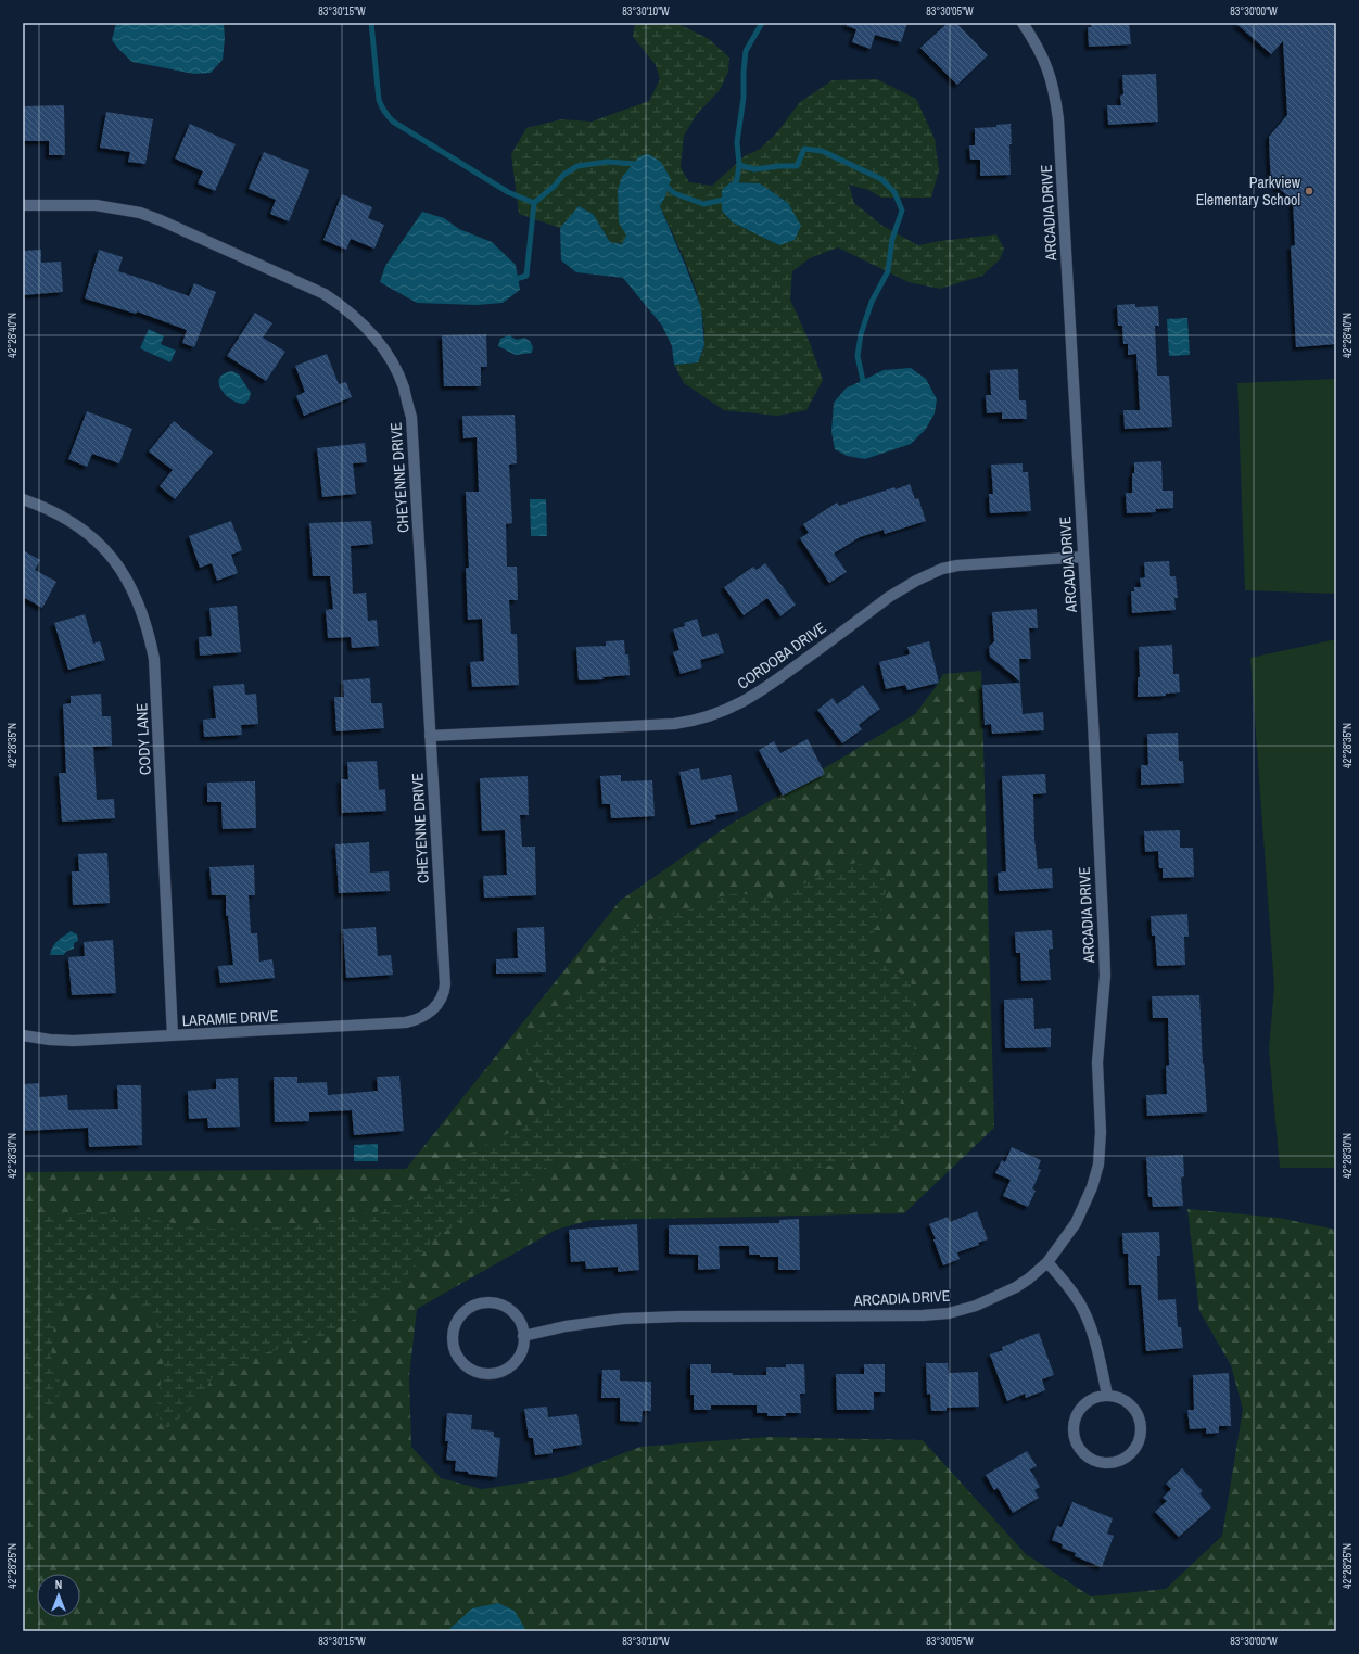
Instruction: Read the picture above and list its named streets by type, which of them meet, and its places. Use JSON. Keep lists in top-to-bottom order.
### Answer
{
  "streets": {
    "street": [
      "ARCADIA DRIVE",
      "CHEYENNE DRIVE",
      "CORDOBA DRIVE",
      "CODY LANE",
      "LARAMIE DRIVE"
    ]
  },
  "crossings": [
    ["ARCADIA DRIVE", "CORDOBA DRIVE"],
    ["CHEYENNE DRIVE", "CORDOBA DRIVE"],
    ["CHEYENNE DRIVE", "LARAMIE DRIVE"],
    ["CODY LANE", "LARAMIE DRIVE"]
  ],
  "places": ["Parkview Elementary School"],
  "north": "top",
  "coordinates": [
    "83°30'15\"W",
    "83°30'10\"W",
    "83°30'05\"W",
    "83°30'00\"W",
    "42°28'40\"N",
    "42°28'35\"N",
    "42°28'30\"N",
    "42°28'25\"N"
  ]
}
